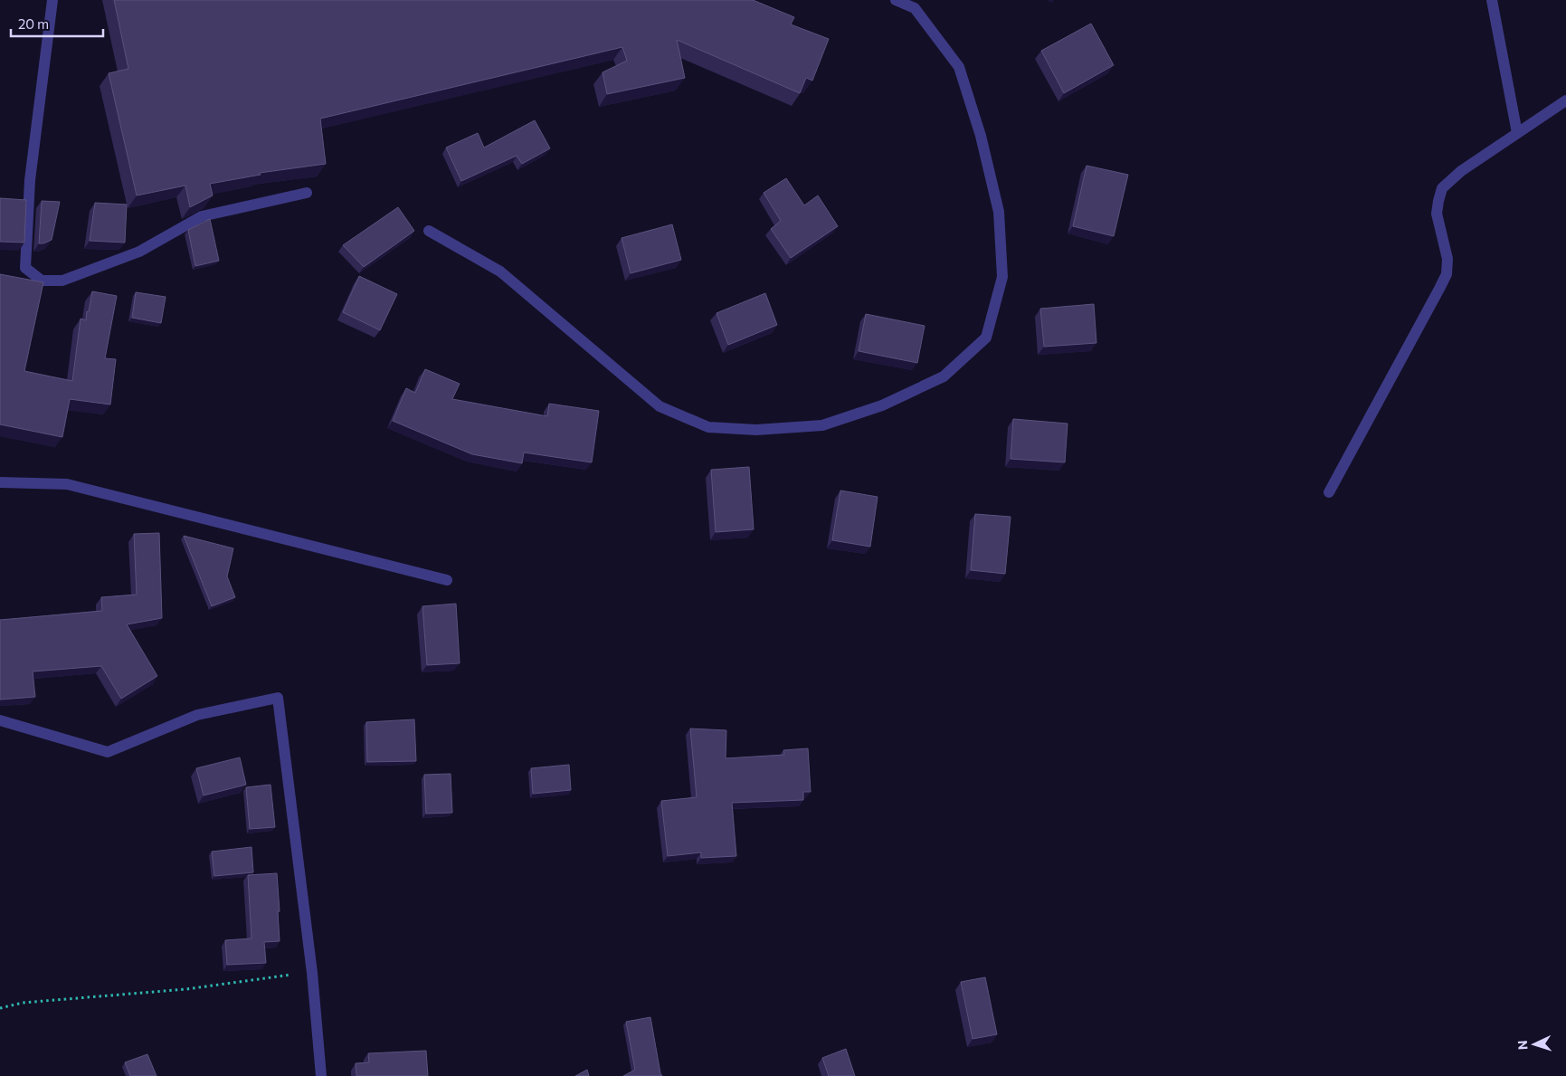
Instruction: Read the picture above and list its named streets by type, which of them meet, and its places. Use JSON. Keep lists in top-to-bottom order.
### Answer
{
  "scale_bar": "20 m",
  "north": "left"
}
